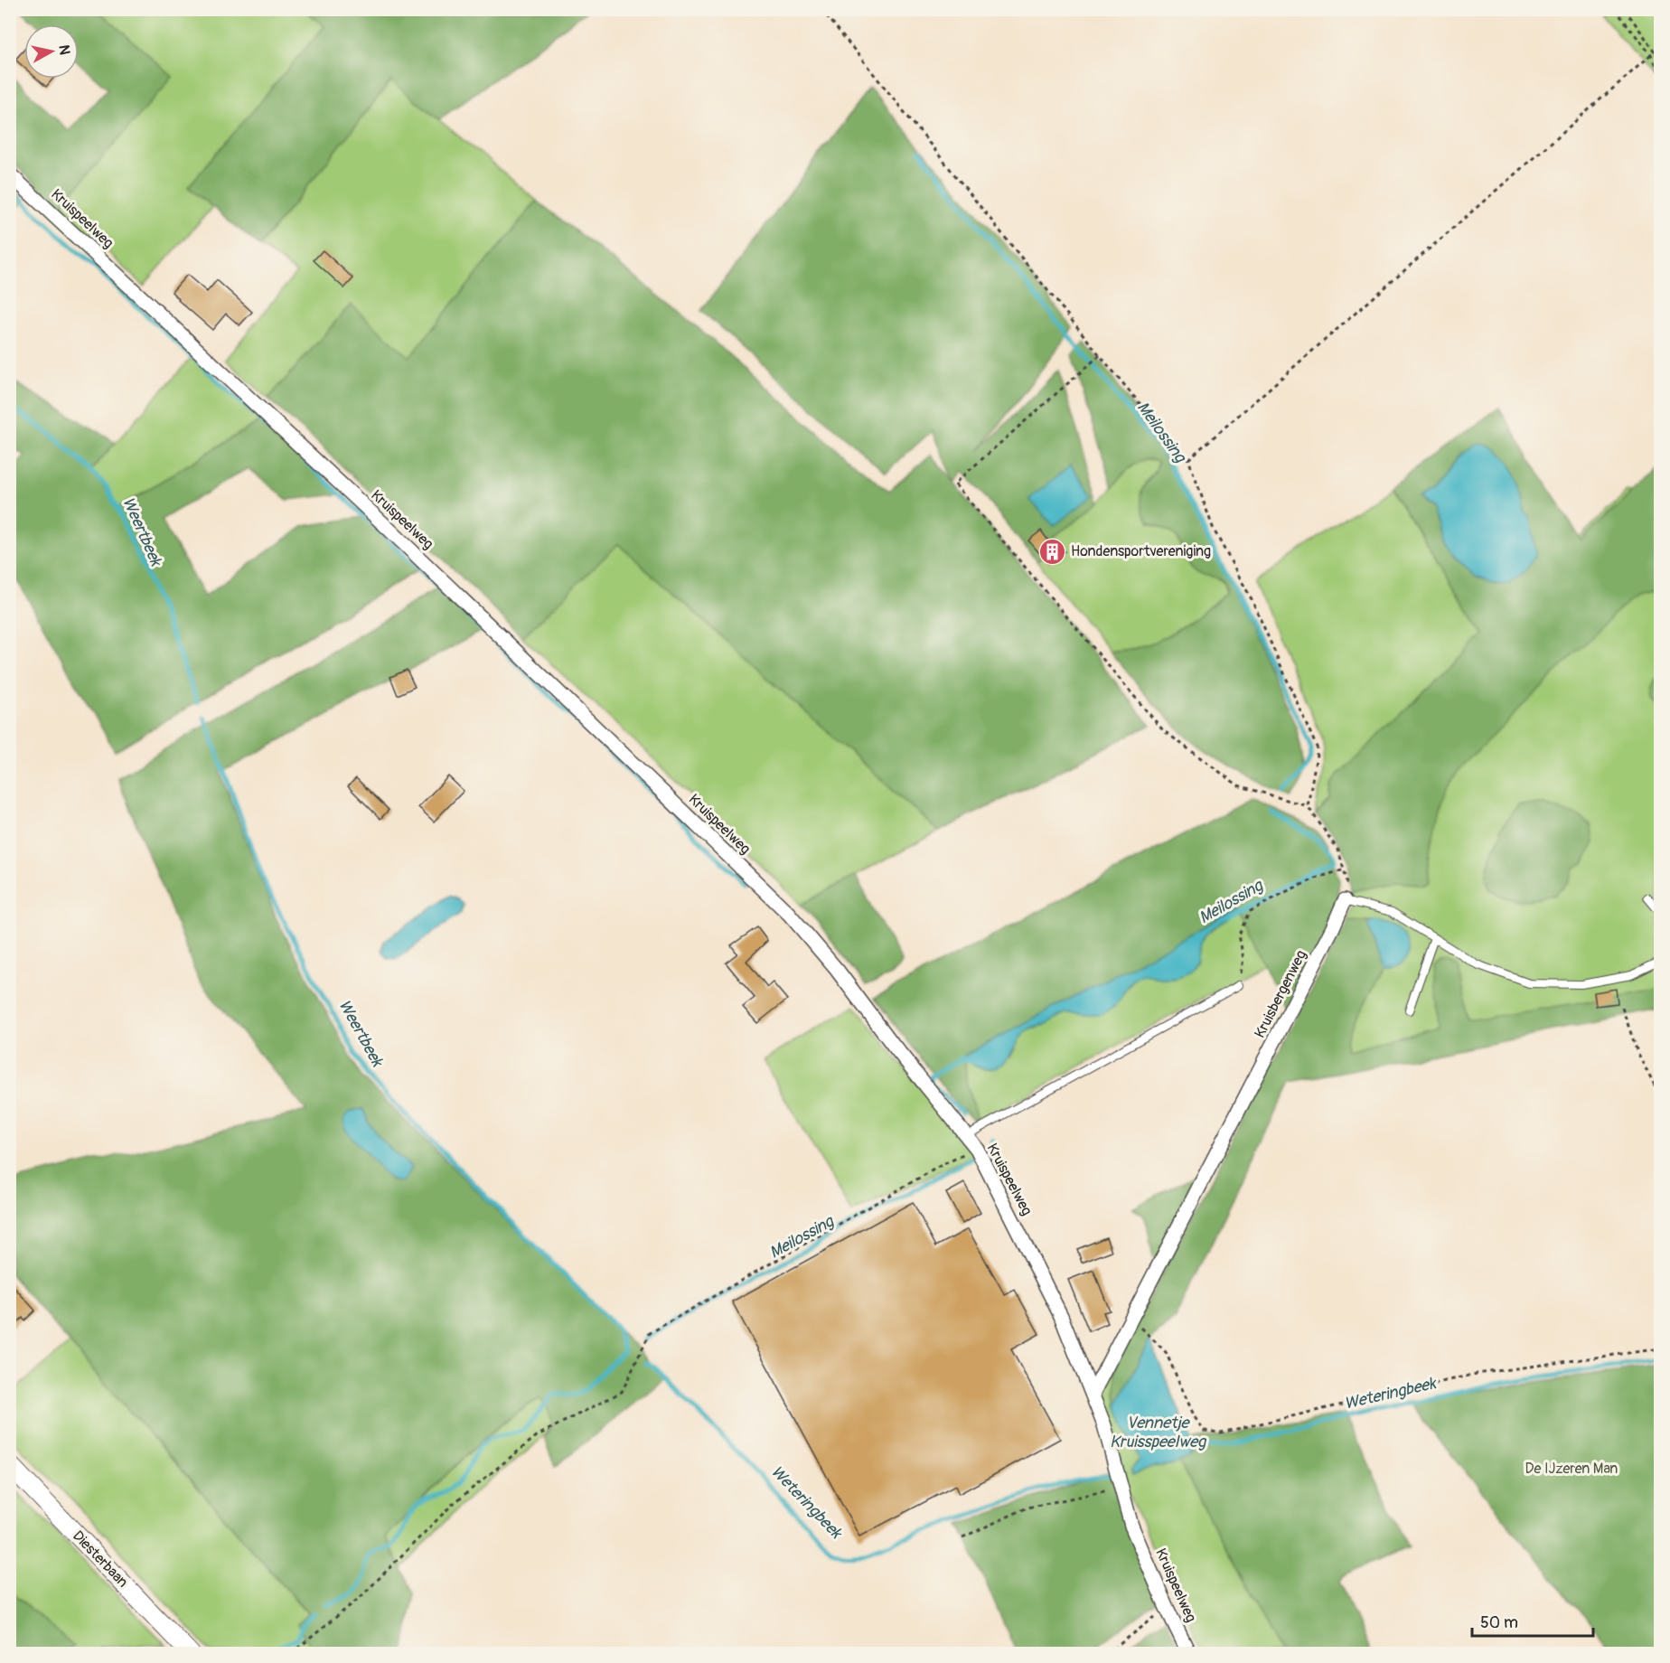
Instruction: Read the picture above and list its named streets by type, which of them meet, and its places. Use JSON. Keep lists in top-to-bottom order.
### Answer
{
  "streets": {
    "street": ["Kruispeelweg", "Kruisbergenweg", "Diesterbaan"]
  },
  "crossings": [
    ["Kruispeelweg", "Kruisbergenweg"]
  ],
  "water": [
    "Meilossing",
    "Weertbeek",
    "Weteringbeek",
    "Vennetje Kruisspeelweg"
  ],
  "parks": ["De IJzeren Man"],
  "places": {
    "building": ["Hondensportvereniging"]
  },
  "scale_bar": "50 m",
  "north": "right"
}
